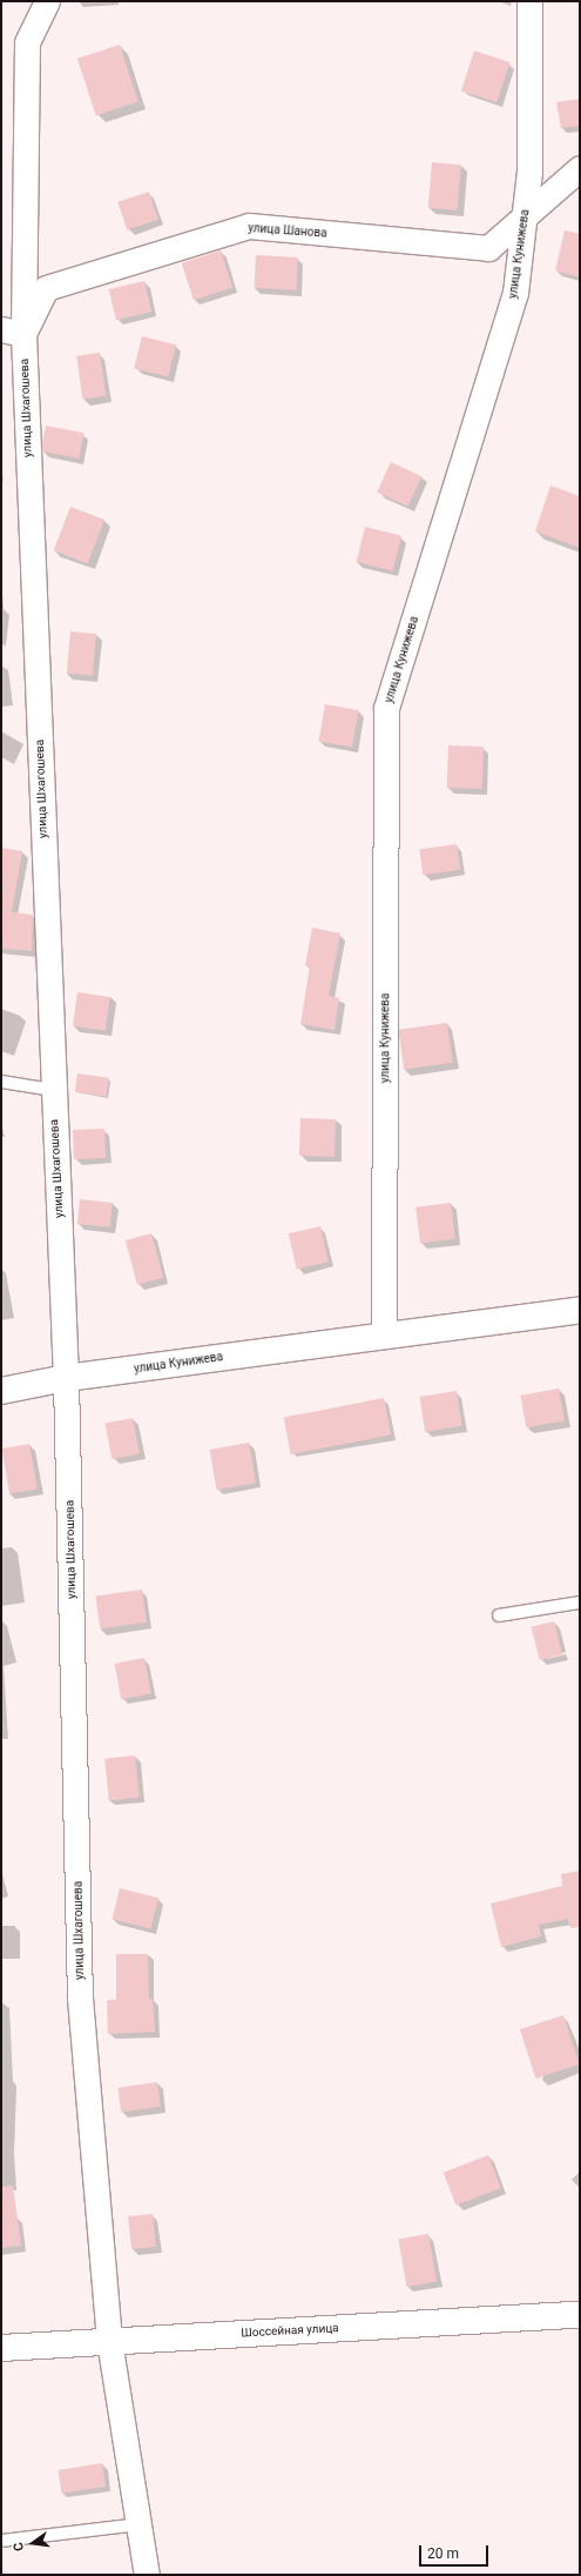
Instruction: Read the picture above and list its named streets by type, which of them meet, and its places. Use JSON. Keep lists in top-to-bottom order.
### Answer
{
  "streets": {
    "main road": ["улица Кунижева", "Шоссейная улица"],
    "street": ["улица Шанова", "улица Шхагошева"]
  },
  "crossings": [
    ["улица Шанова", "улица Кунижева"],
    ["улица Шанова", "улица Шхагошева"],
    ["улица Кунижева", "улица Шхагошева"],
    ["улица Шхагошева", "Шоссейная улица"]
  ],
  "scale_bar": "20 m",
  "north": "left"
}
